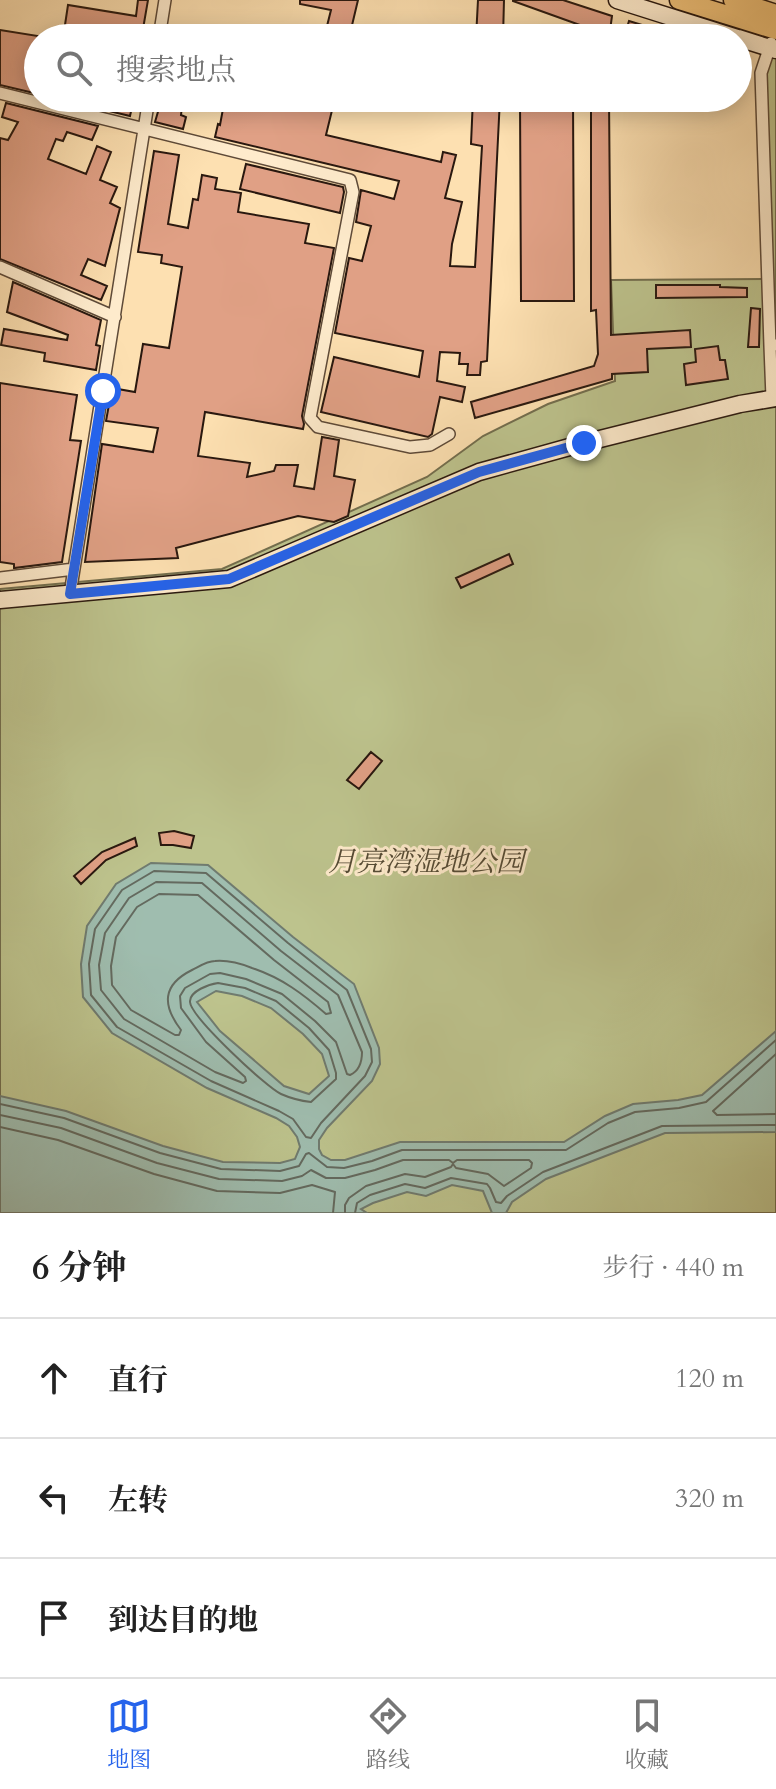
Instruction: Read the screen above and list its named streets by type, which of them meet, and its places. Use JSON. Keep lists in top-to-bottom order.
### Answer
{
  "parks": ["月亮湾湿地公园"],
  "page": {
    "search": "搜索地点",
    "heading": ["6 分钟", "步行 · 440 m"],
    "list": [
      ["直行", "120 m"],
      ["左转", "320 m"],
      "到达目的地"
    ],
    "nav": ["地图", "路线", "收藏"]
  }
}
